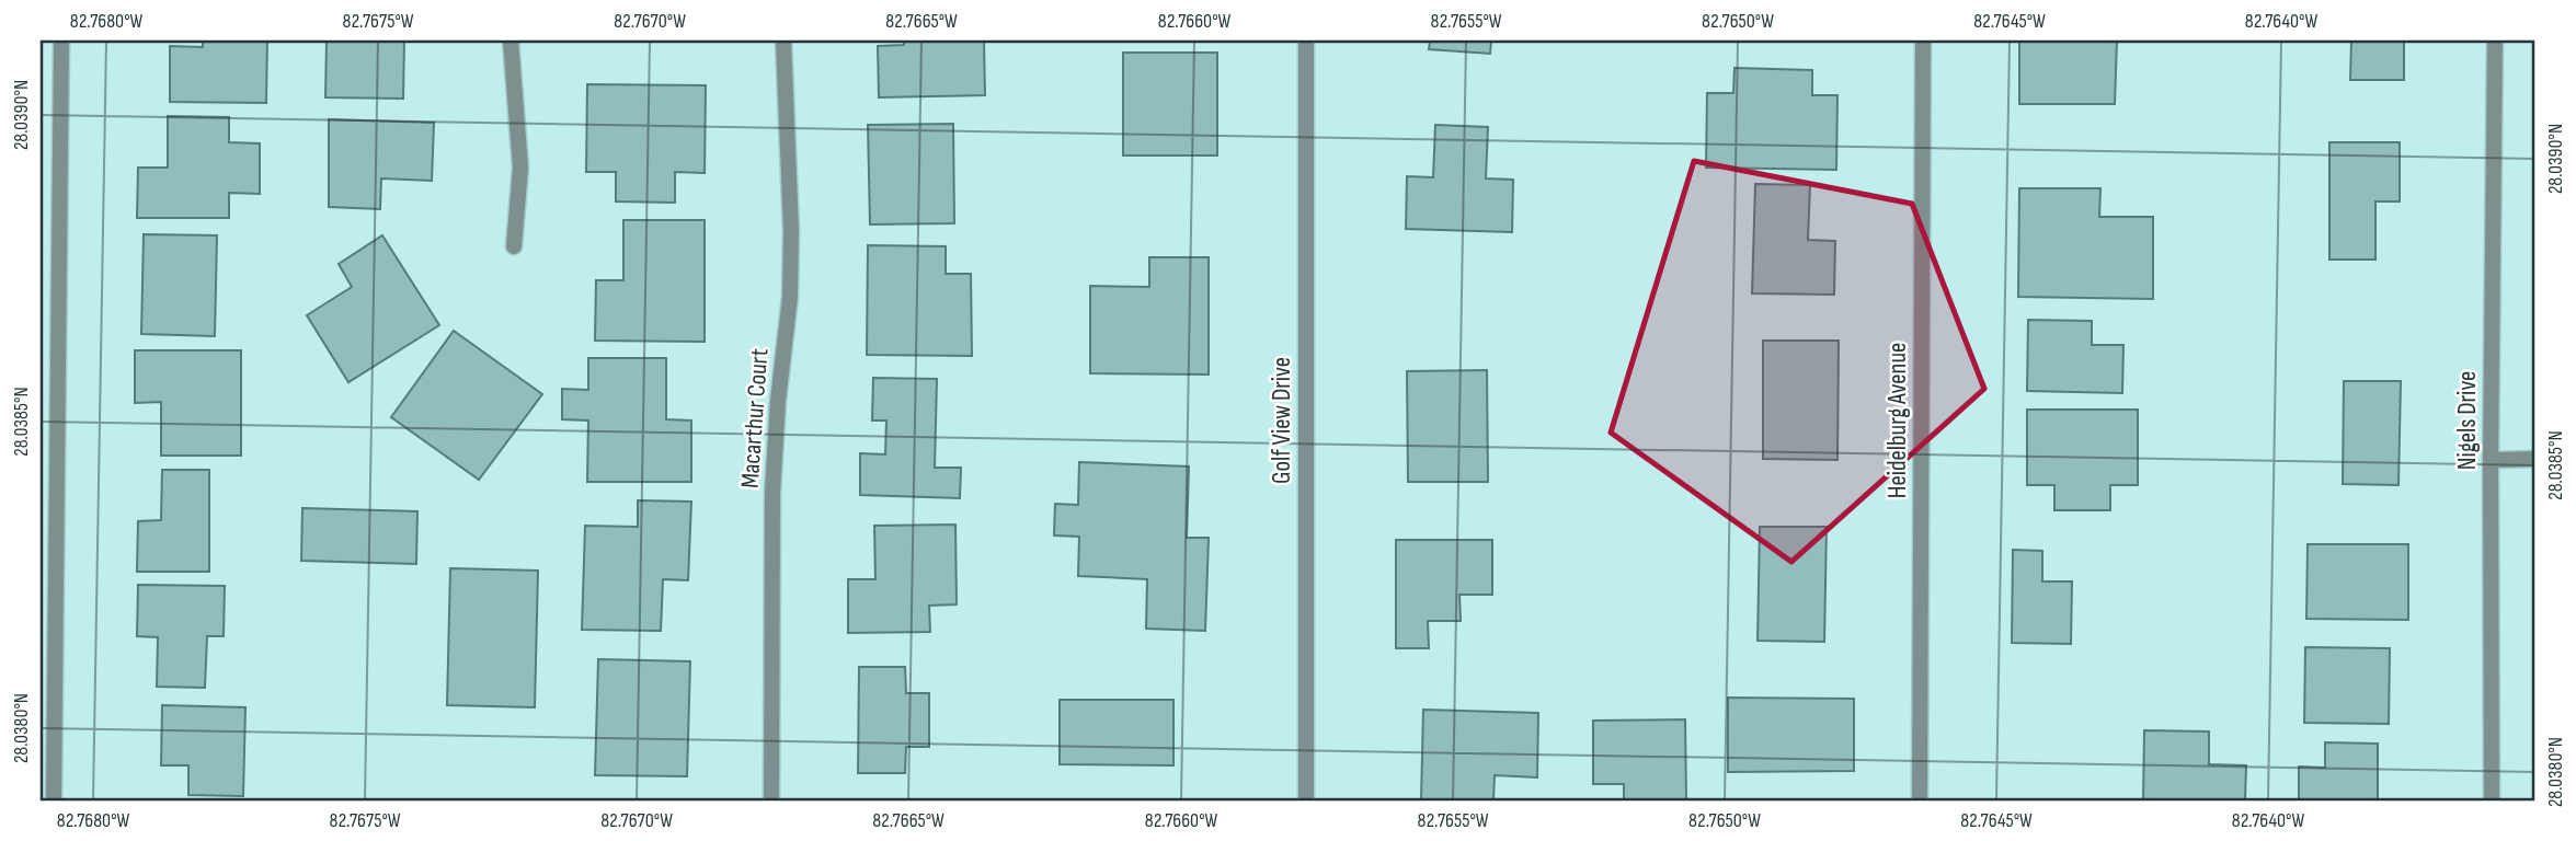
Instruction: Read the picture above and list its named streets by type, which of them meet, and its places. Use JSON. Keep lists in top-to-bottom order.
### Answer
{
  "streets": {
    "street": [
      "Macarthur Court",
      "Golf View Drive",
      "Heidelburg Avenue",
      "Nigels Drive"
    ]
  },
  "coordinates": [
    "82.7680°W",
    "82.7675°W",
    "82.7670°W",
    "82.7665°W",
    "82.7660°W",
    "82.7655°W",
    "82.7650°W",
    "82.7645°W",
    "82.7640°W",
    "28.0390°N",
    "28.0385°N",
    "28.0380°N"
  ]
}
